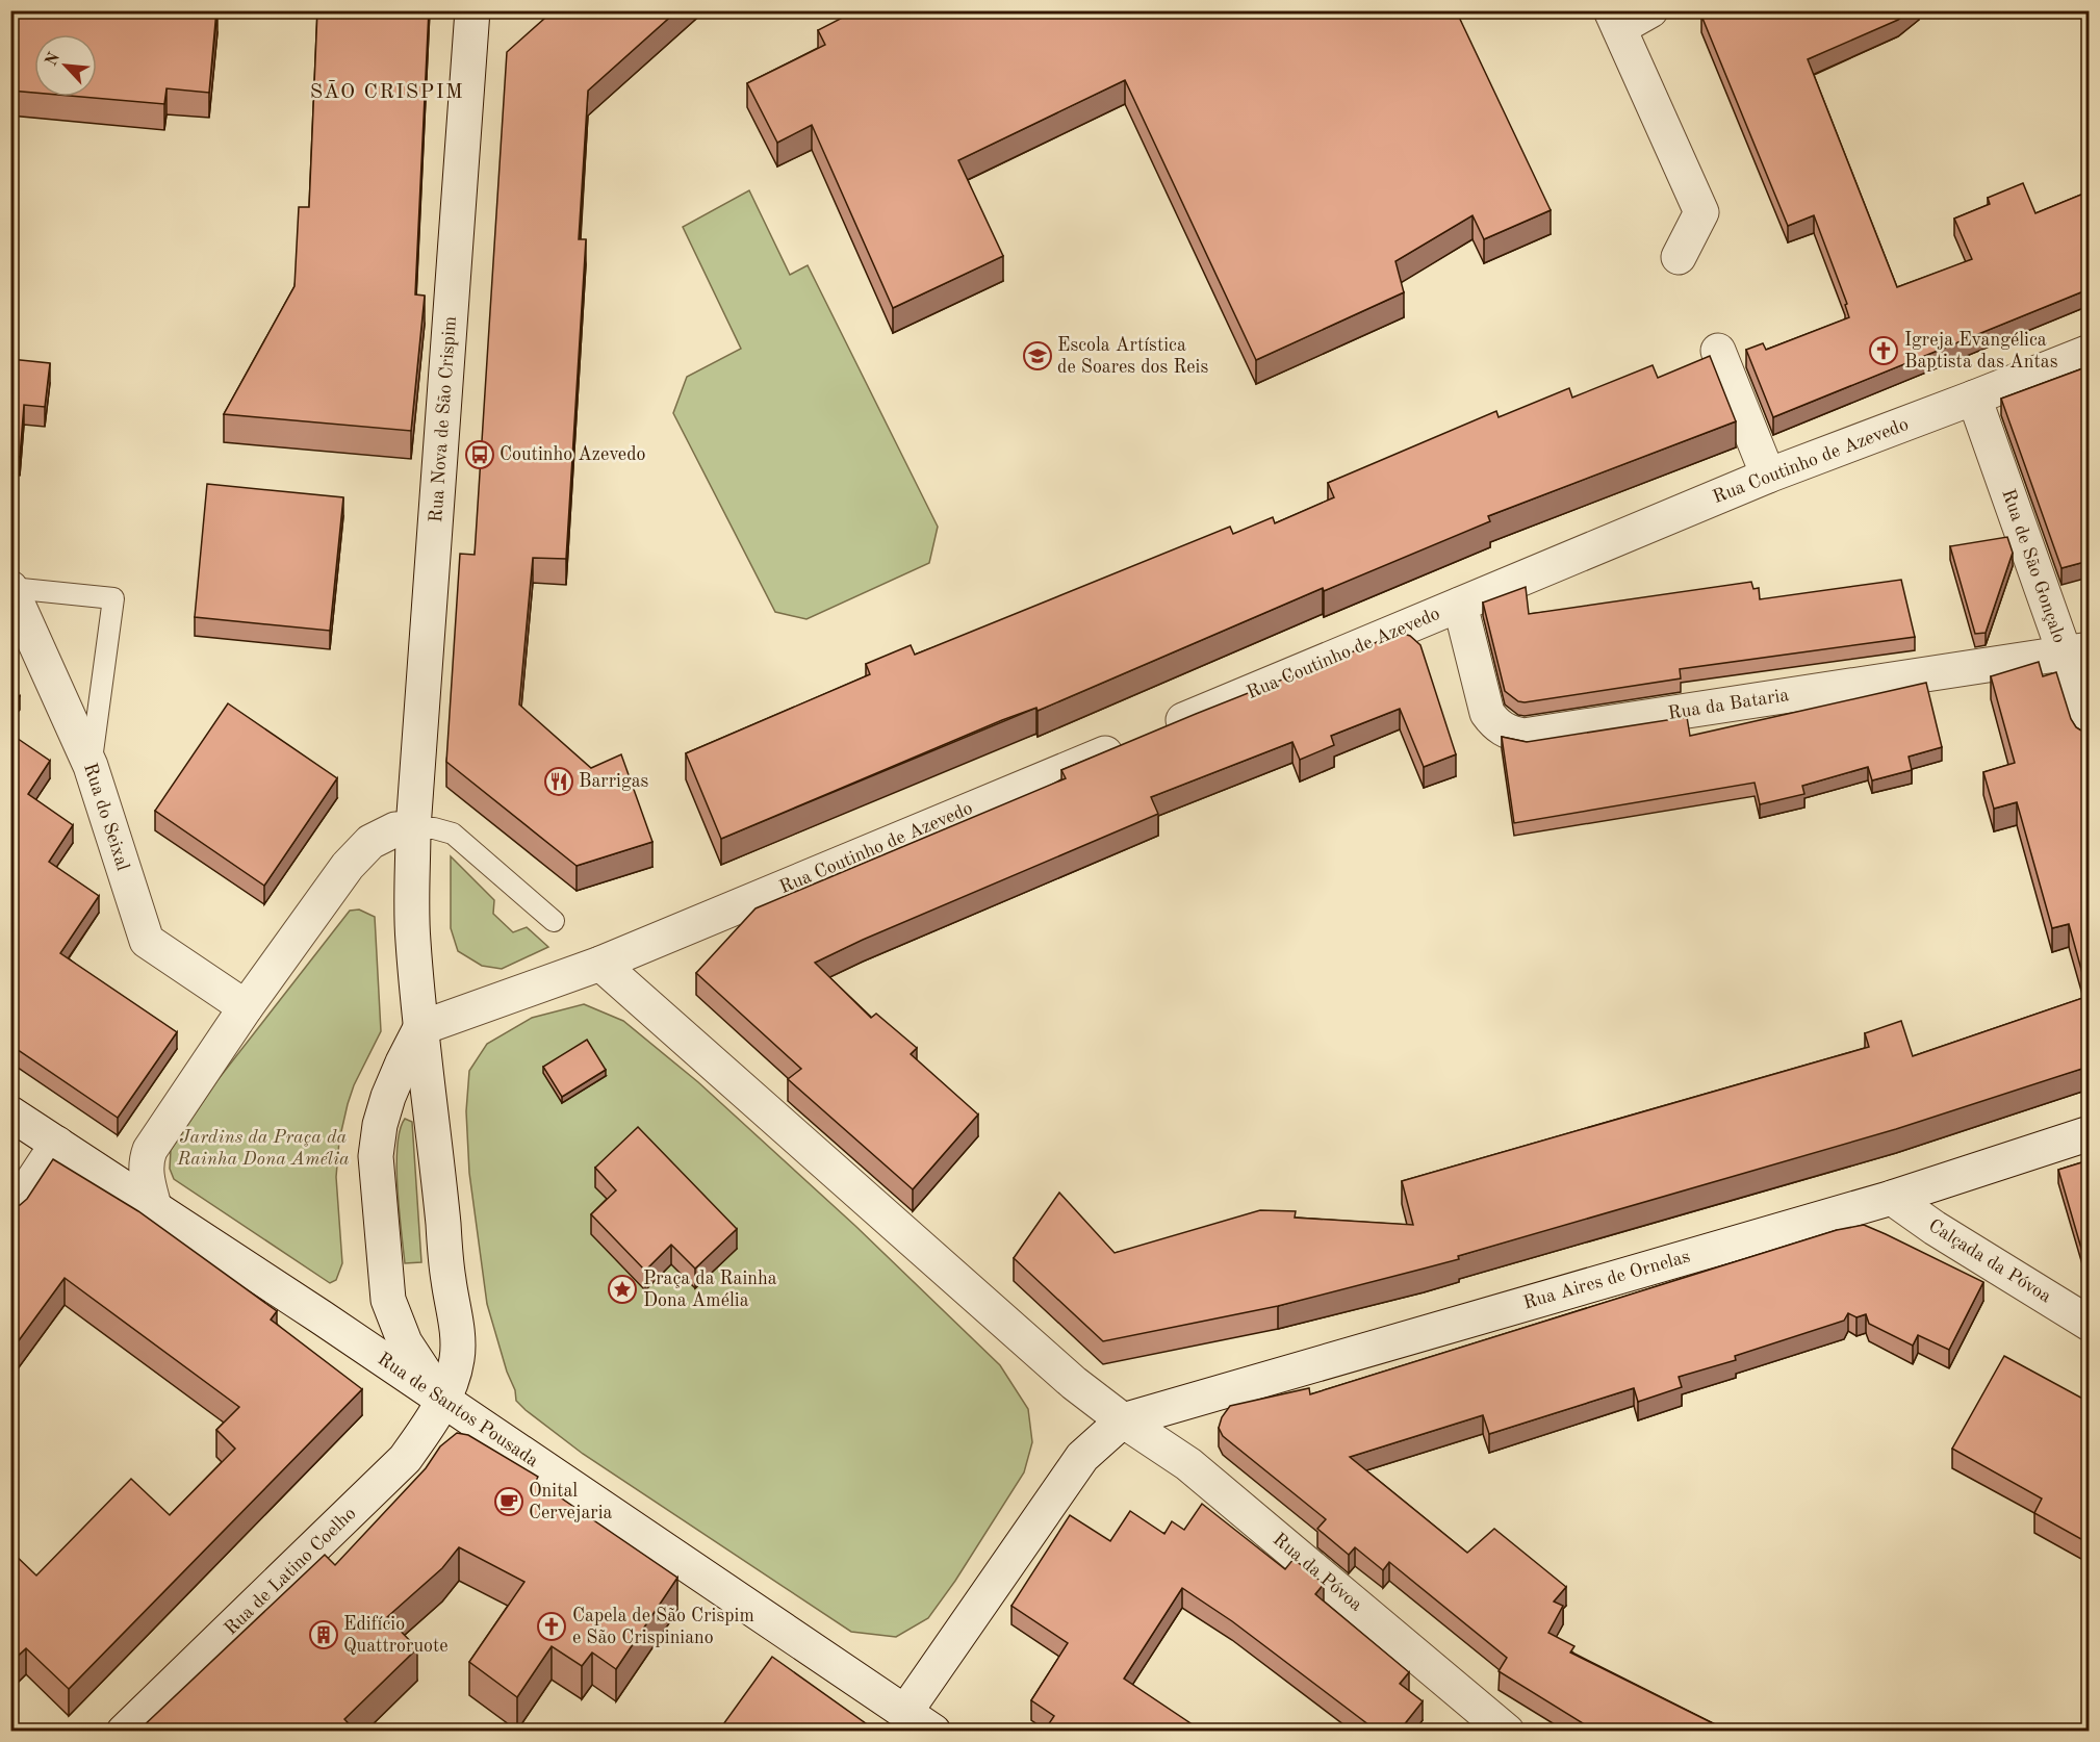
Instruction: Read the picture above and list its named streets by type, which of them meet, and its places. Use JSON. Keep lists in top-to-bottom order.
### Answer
{
  "streets": {
    "street": [
      "Rua Nova de São Crispim",
      "Rua Coutinho de Azevedo",
      "Rua de São Gonçalo",
      "Rua da Bataria",
      "Rua do Seixal",
      "Calçada da Póvoa",
      "Rua Aires de Ornelas",
      "Rua de Santos Pousada",
      "Rua de Latino Coelho",
      "Rua da Póvoa"
    ]
  },
  "crossings": [
    ["Rua Coutinho de Azevedo", "Rua de São Gonçalo"],
    ["Rua Coutinho de Azevedo", "Rua da Bataria"],
    ["Rua de São Gonçalo", "Rua da Bataria"],
    ["Calçada da Póvoa", "Rua Aires de Ornelas"],
    ["Rua Aires de Ornelas", "Rua da Póvoa"],
    ["Rua de Santos Pousada", "Rua de Latino Coelho"]
  ],
  "districts": ["SÃO CRISPIM"],
  "parks": ["Jardins da Praça da Rainha Dona Amélia"],
  "places": {
    "church": ["Igreja Evangélica Baptista das Antas", "Capela de São Crispim e São Crispiniano"],
    "school or university": ["Escola Artística de Soares dos Reis"],
    "bus stop": ["Coutinho Azevedo"],
    "restaurant": ["Barrigas"],
    "place": ["Praça da Rainha Dona Amélia"],
    "cafe": ["Onital Cervejaria"],
    "building": ["Edifício Quattroruote"]
  },
  "north": "top left"
}
